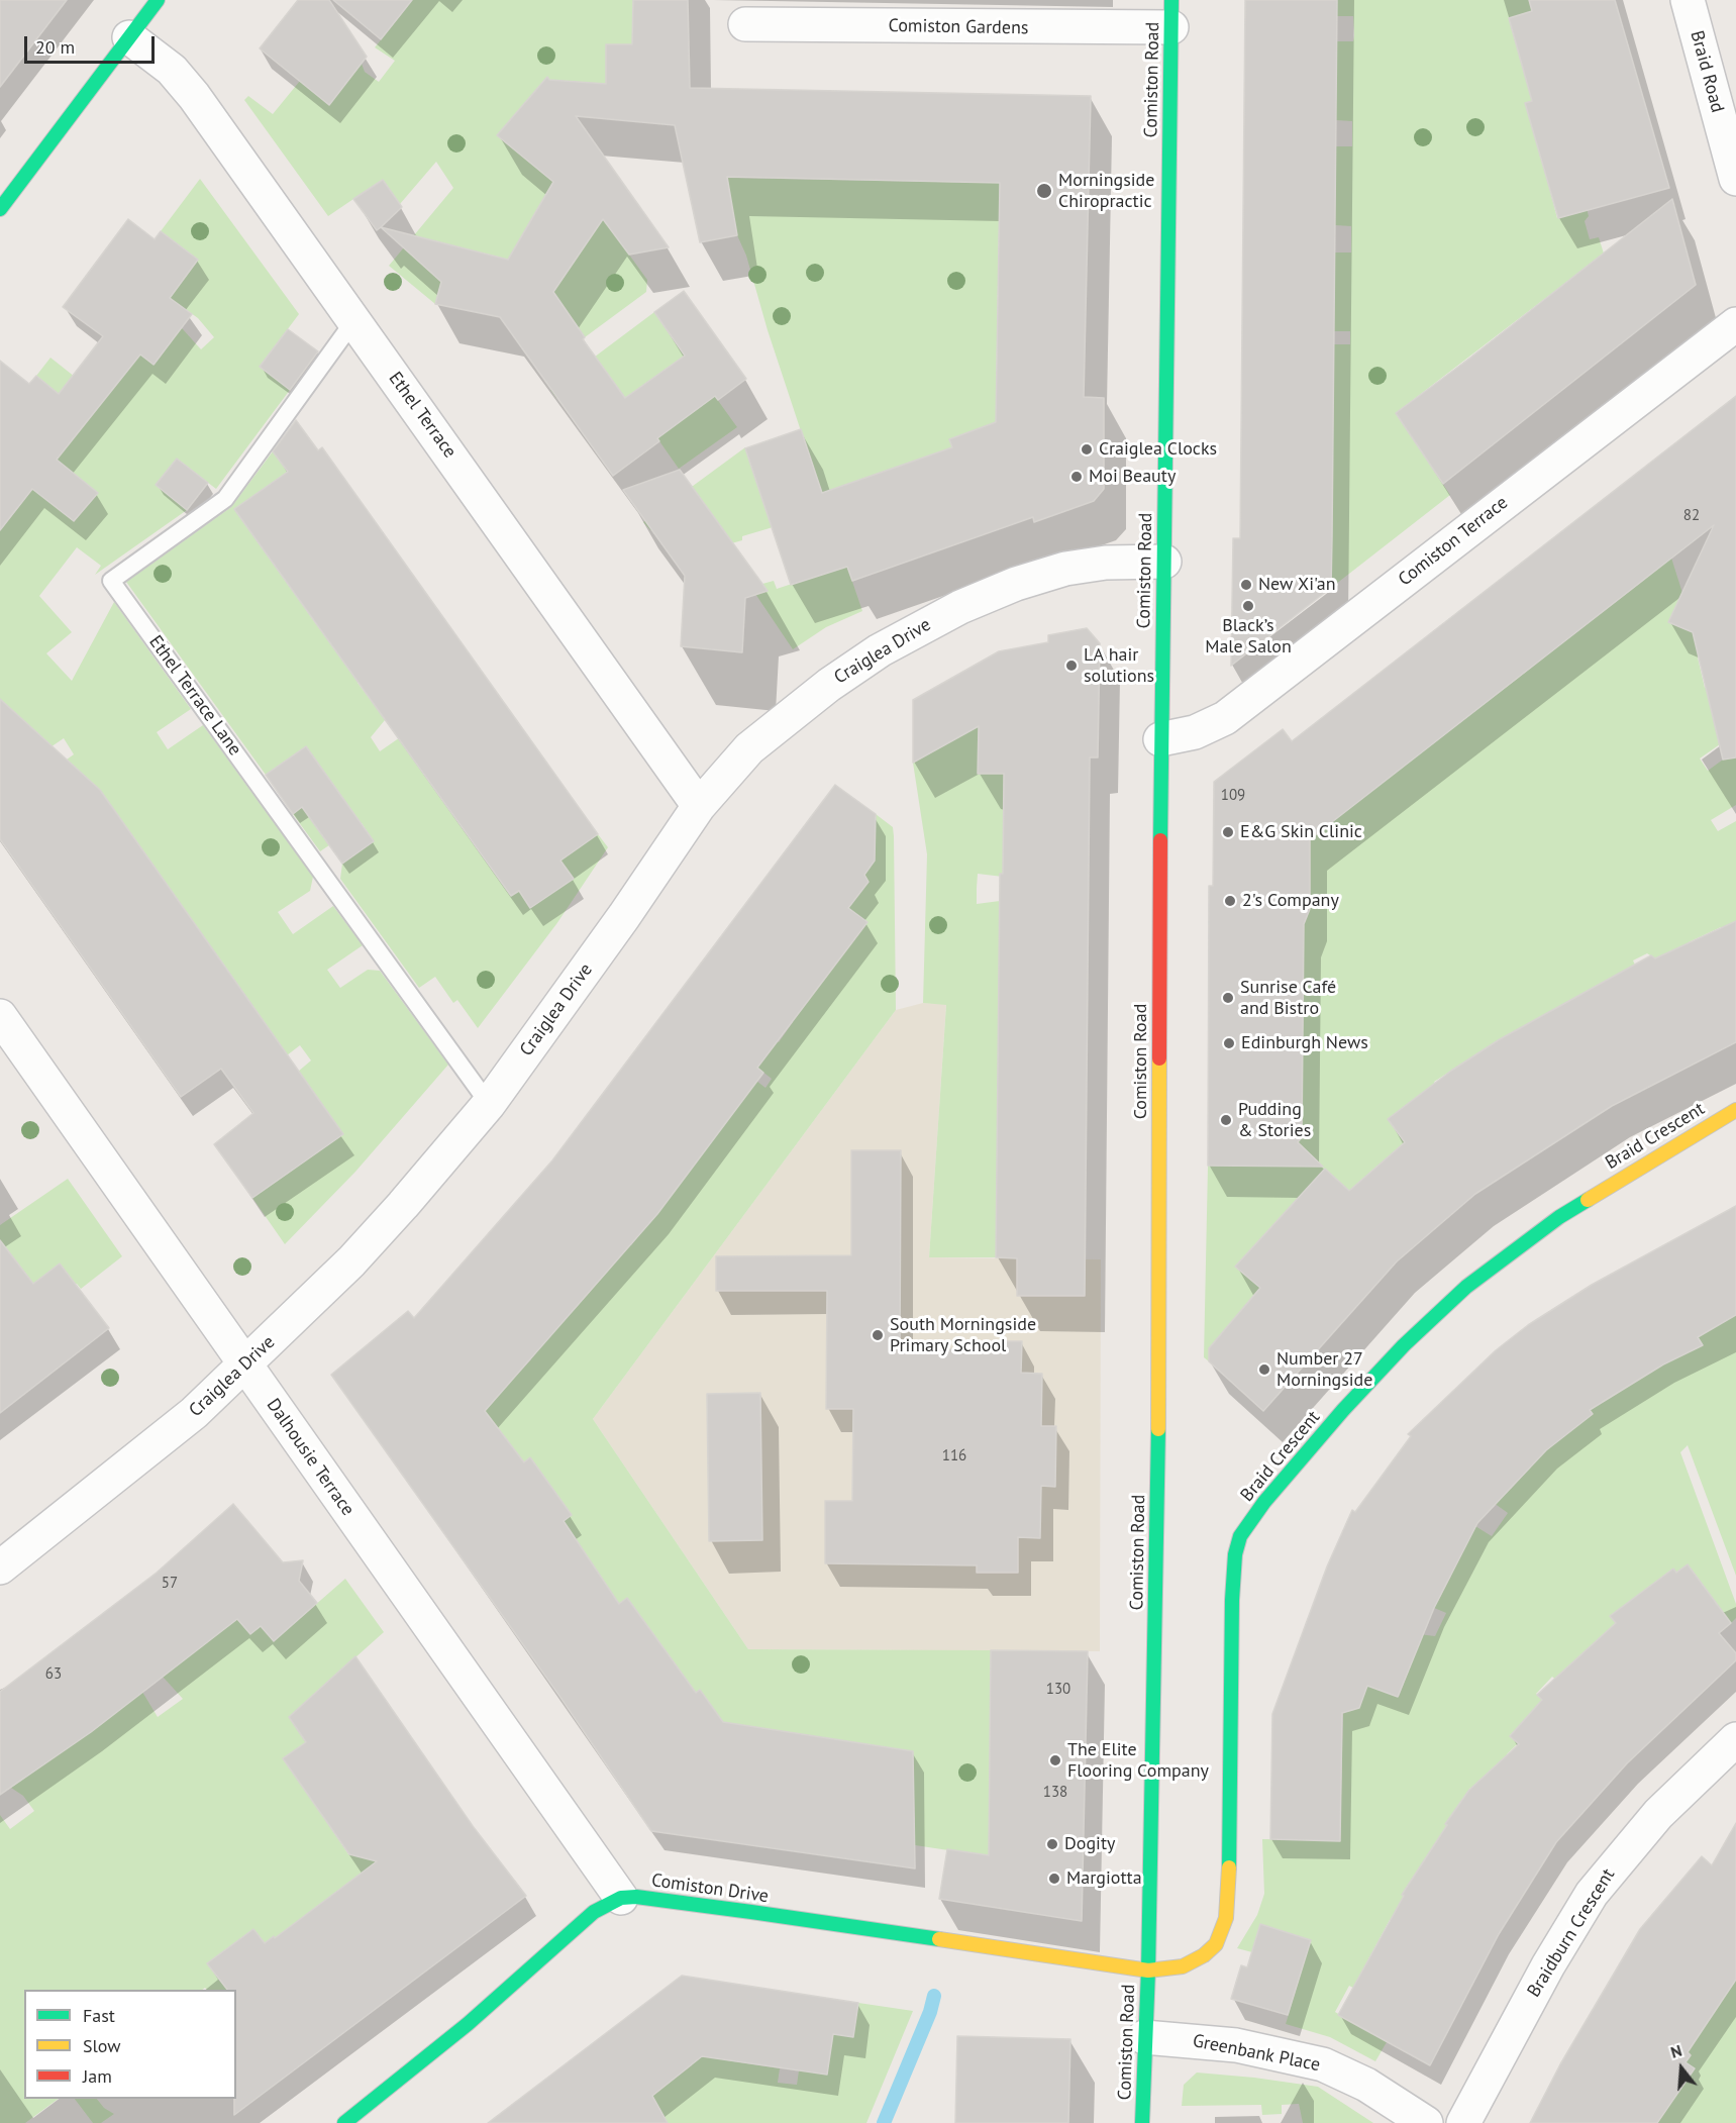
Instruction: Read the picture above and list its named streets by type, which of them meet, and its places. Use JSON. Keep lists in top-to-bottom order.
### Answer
{
  "streets": {
    "street": [
      "Comiston Gardens",
      "Braid Road",
      "Comiston Road",
      "Ethel Terrace",
      "Comiston Terrace",
      "Craiglea Drive",
      "Braid Crescent",
      "Dalhousie Terrace",
      "Comiston Drive",
      "Braidburn Crescent",
      "Greenbank Place"
    ],
    "lane": ["Ethel Terrace Lane"]
  },
  "crossings": [
    ["Comiston Gardens", "Comiston Road"],
    ["Comiston Road", "Comiston Terrace"],
    ["Comiston Road", "Craiglea Drive"],
    ["Comiston Road", "Braid Crescent"],
    ["Comiston Road", "Comiston Drive"],
    ["Comiston Road", "Greenbank Place"],
    ["Ethel Terrace", "Craiglea Drive"],
    ["Ethel Terrace", "Ethel Terrace Lane"],
    ["Craiglea Drive", "Ethel Terrace Lane"],
    ["Craiglea Drive", "Dalhousie Terrace"],
    ["Braid Crescent", "Comiston Drive"],
    ["Dalhousie Terrace", "Comiston Drive"]
  ],
  "places": [
    "Morningside Chiropractic",
    "Craiglea Clocks",
    "Moi Beauty",
    "New Xi'an",
    "Black’s Male Salon",
    "LA hair solutions",
    "E&G Skin Clinic",
    "2's Company",
    "Sunrise Café and Bistro",
    "Edinburgh News",
    "Pudding & Stories",
    "South Morningside Primary School",
    "Number 27 Morningside",
    "The Elite Flooring Company",
    "Dogity",
    "Margiotta"
  ],
  "house_numbers": [
    "82",
    "109",
    "116",
    "57",
    "63",
    "130",
    "138"
  ],
  "legend": ["Fast", "Slow", "Jam"],
  "scale_bar": "20 m",
  "north": "top"
}
